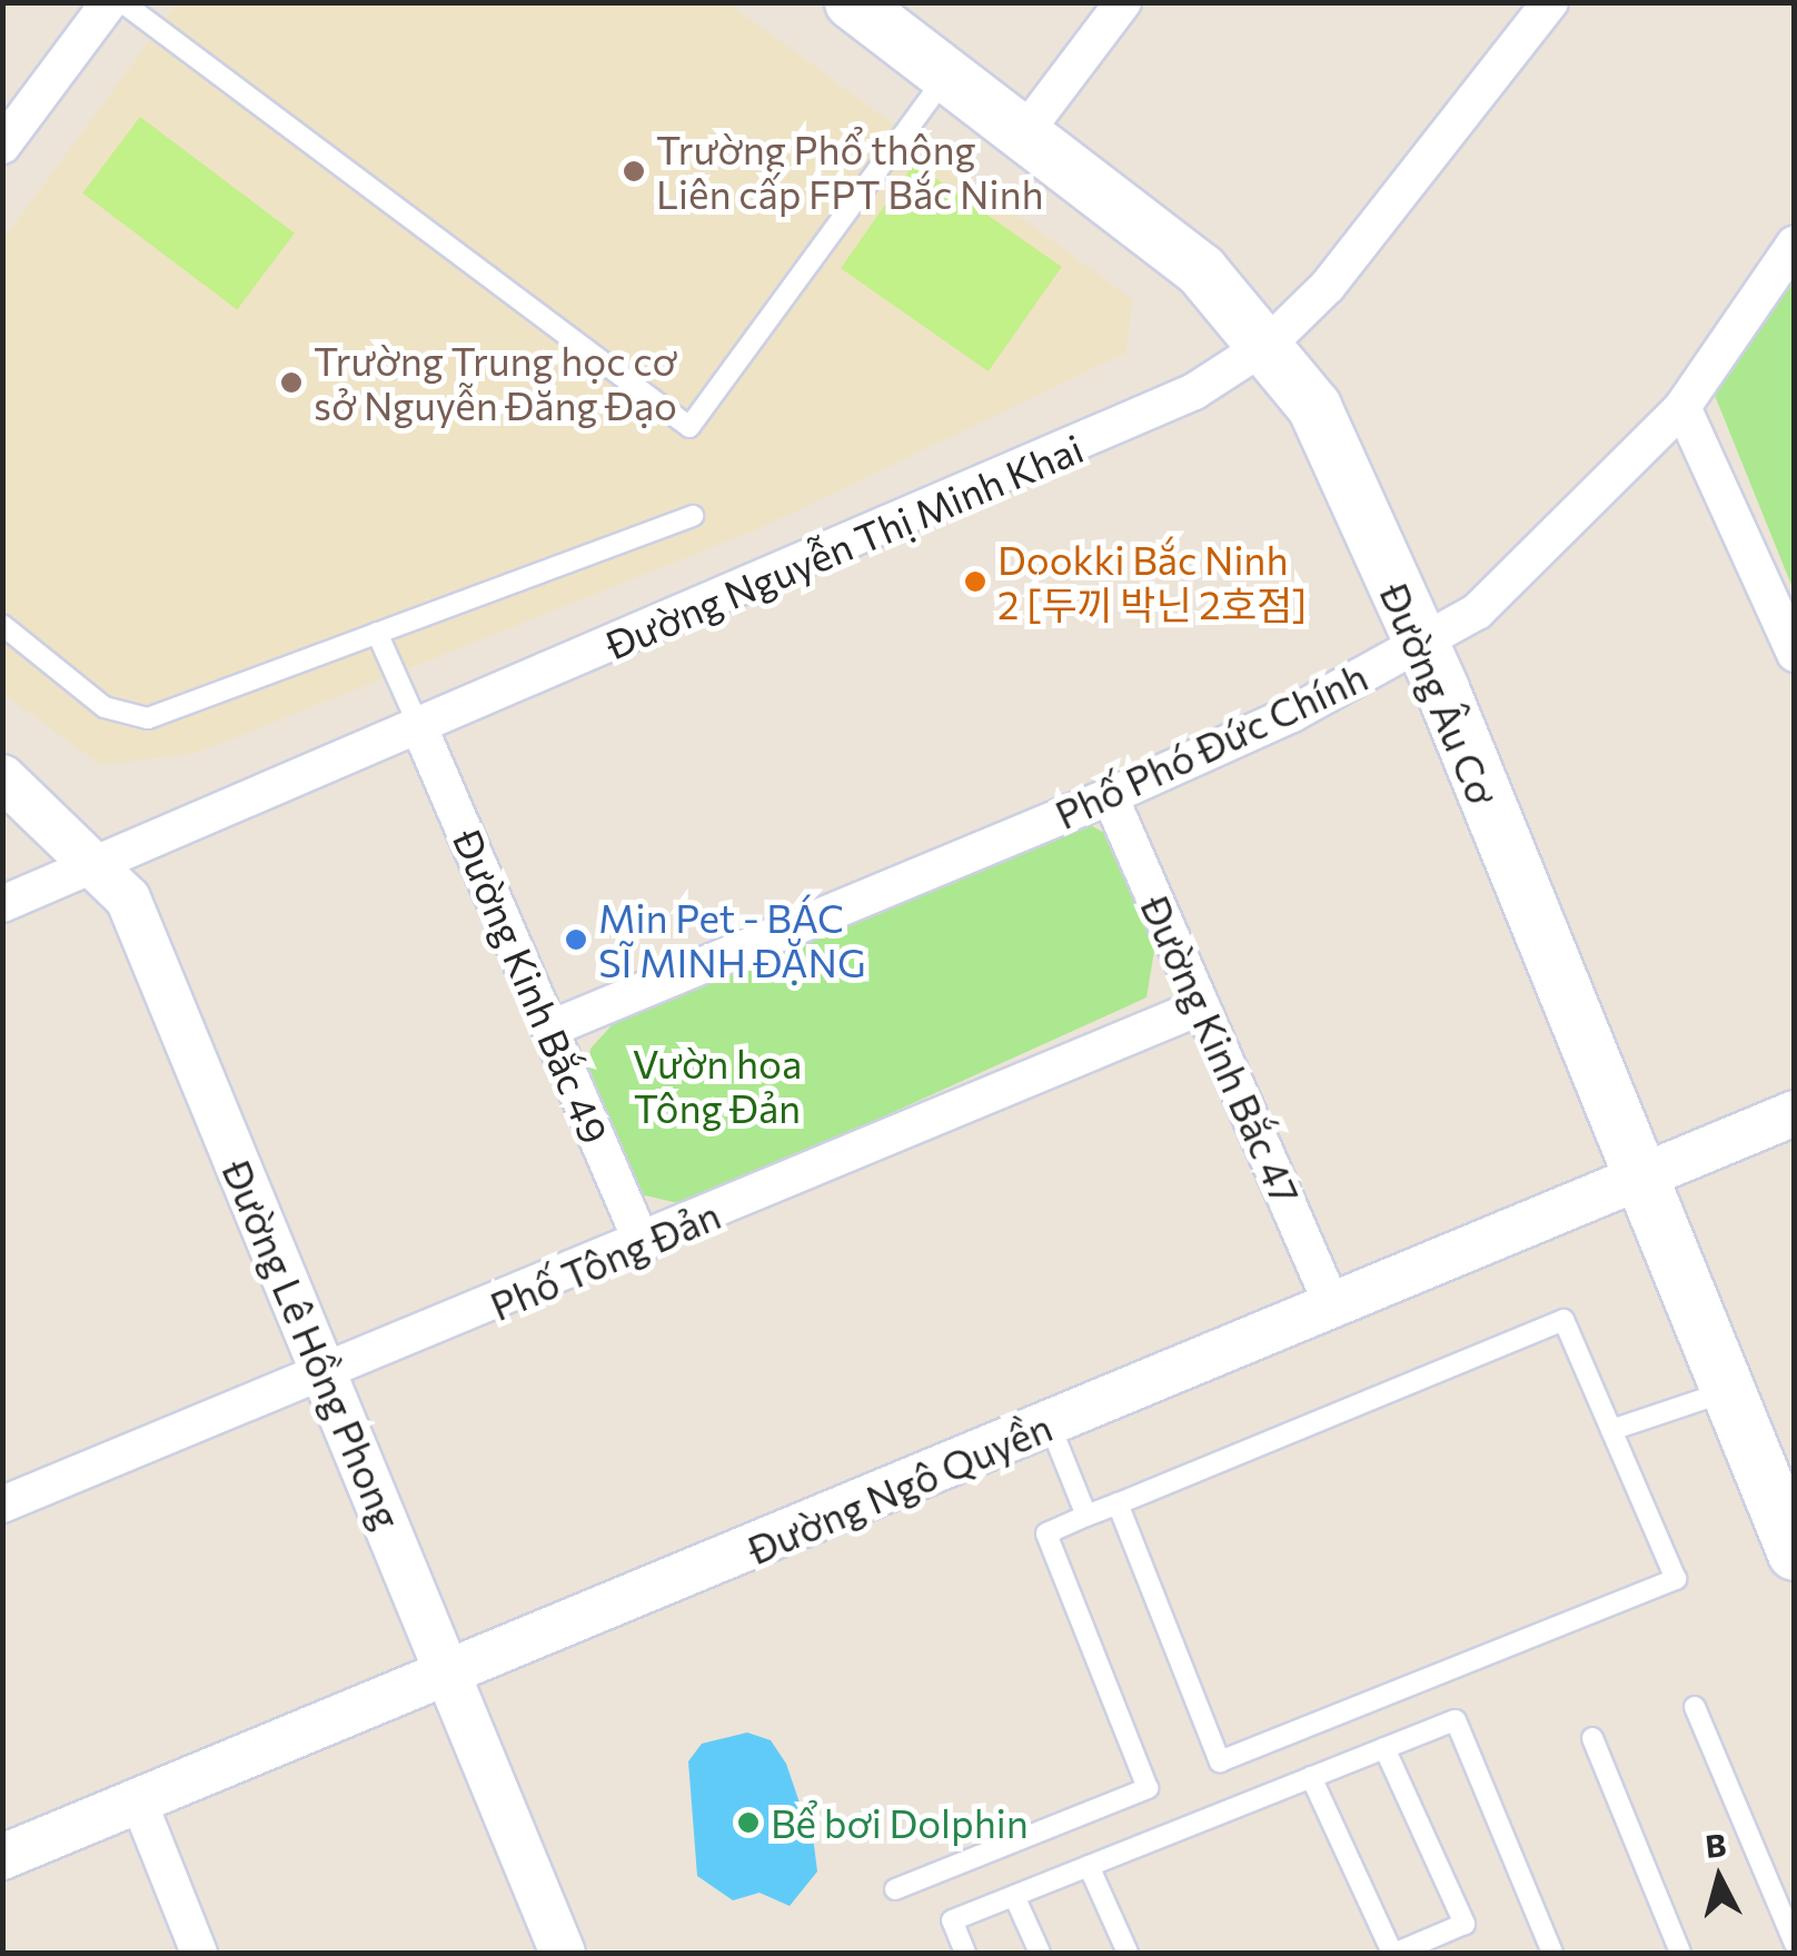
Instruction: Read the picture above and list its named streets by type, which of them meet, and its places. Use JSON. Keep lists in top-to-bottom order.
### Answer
{
  "streets": {
    "main road": ["Đường Âu Cơ"],
    "street": [
      "Đường Nguyễn Thị Minh Khai",
      "Phố Phó Đức Chính",
      "Đường Kinh Bắc 49",
      "Đường Kinh Bắc 47",
      "Phố Tông Đản",
      "Đường Lê Hồng Phong",
      "Đường Ngô Quyền"
    ]
  },
  "crossings": [
    ["Đường Nguyễn Thị Minh Khai", "Đường Âu Cơ"],
    ["Đường Nguyễn Thị Minh Khai", "Đường Kinh Bắc 49"],
    ["Đường Nguyễn Thị Minh Khai", "Đường Lê Hồng Phong"],
    ["Đường Âu Cơ", "Phố Phó Đức Chính"],
    ["Đường Âu Cơ", "Đường Ngô Quyền"],
    ["Phố Phó Đức Chính", "Đường Kinh Bắc 49"],
    ["Phố Phó Đức Chính", "Đường Kinh Bắc 47"],
    ["Đường Kinh Bắc 49", "Phố Tông Đản"],
    ["Đường Kinh Bắc 47", "Phố Tông Đản"],
    ["Đường Kinh Bắc 47", "Đường Ngô Quyền"],
    ["Phố Tông Đản", "Đường Lê Hồng Phong"],
    ["Đường Lê Hồng Phong", "Đường Ngô Quyền"]
  ],
  "parks": ["Vườn hoa Tông Đản"],
  "places": [
    "Trường Phổ thông Liên cấp FPT Bắc Ninh",
    "Trường Trung học cơ sở Nguyễn Đăng Đạo",
    "Dookki Bắc Ninh 2 [두끼 박닌 2호점]",
    "Min Pet - BÁC SĨ MINH ĐẶNG",
    "Bể bơi Dolphin"
  ],
  "north": "top"
}
